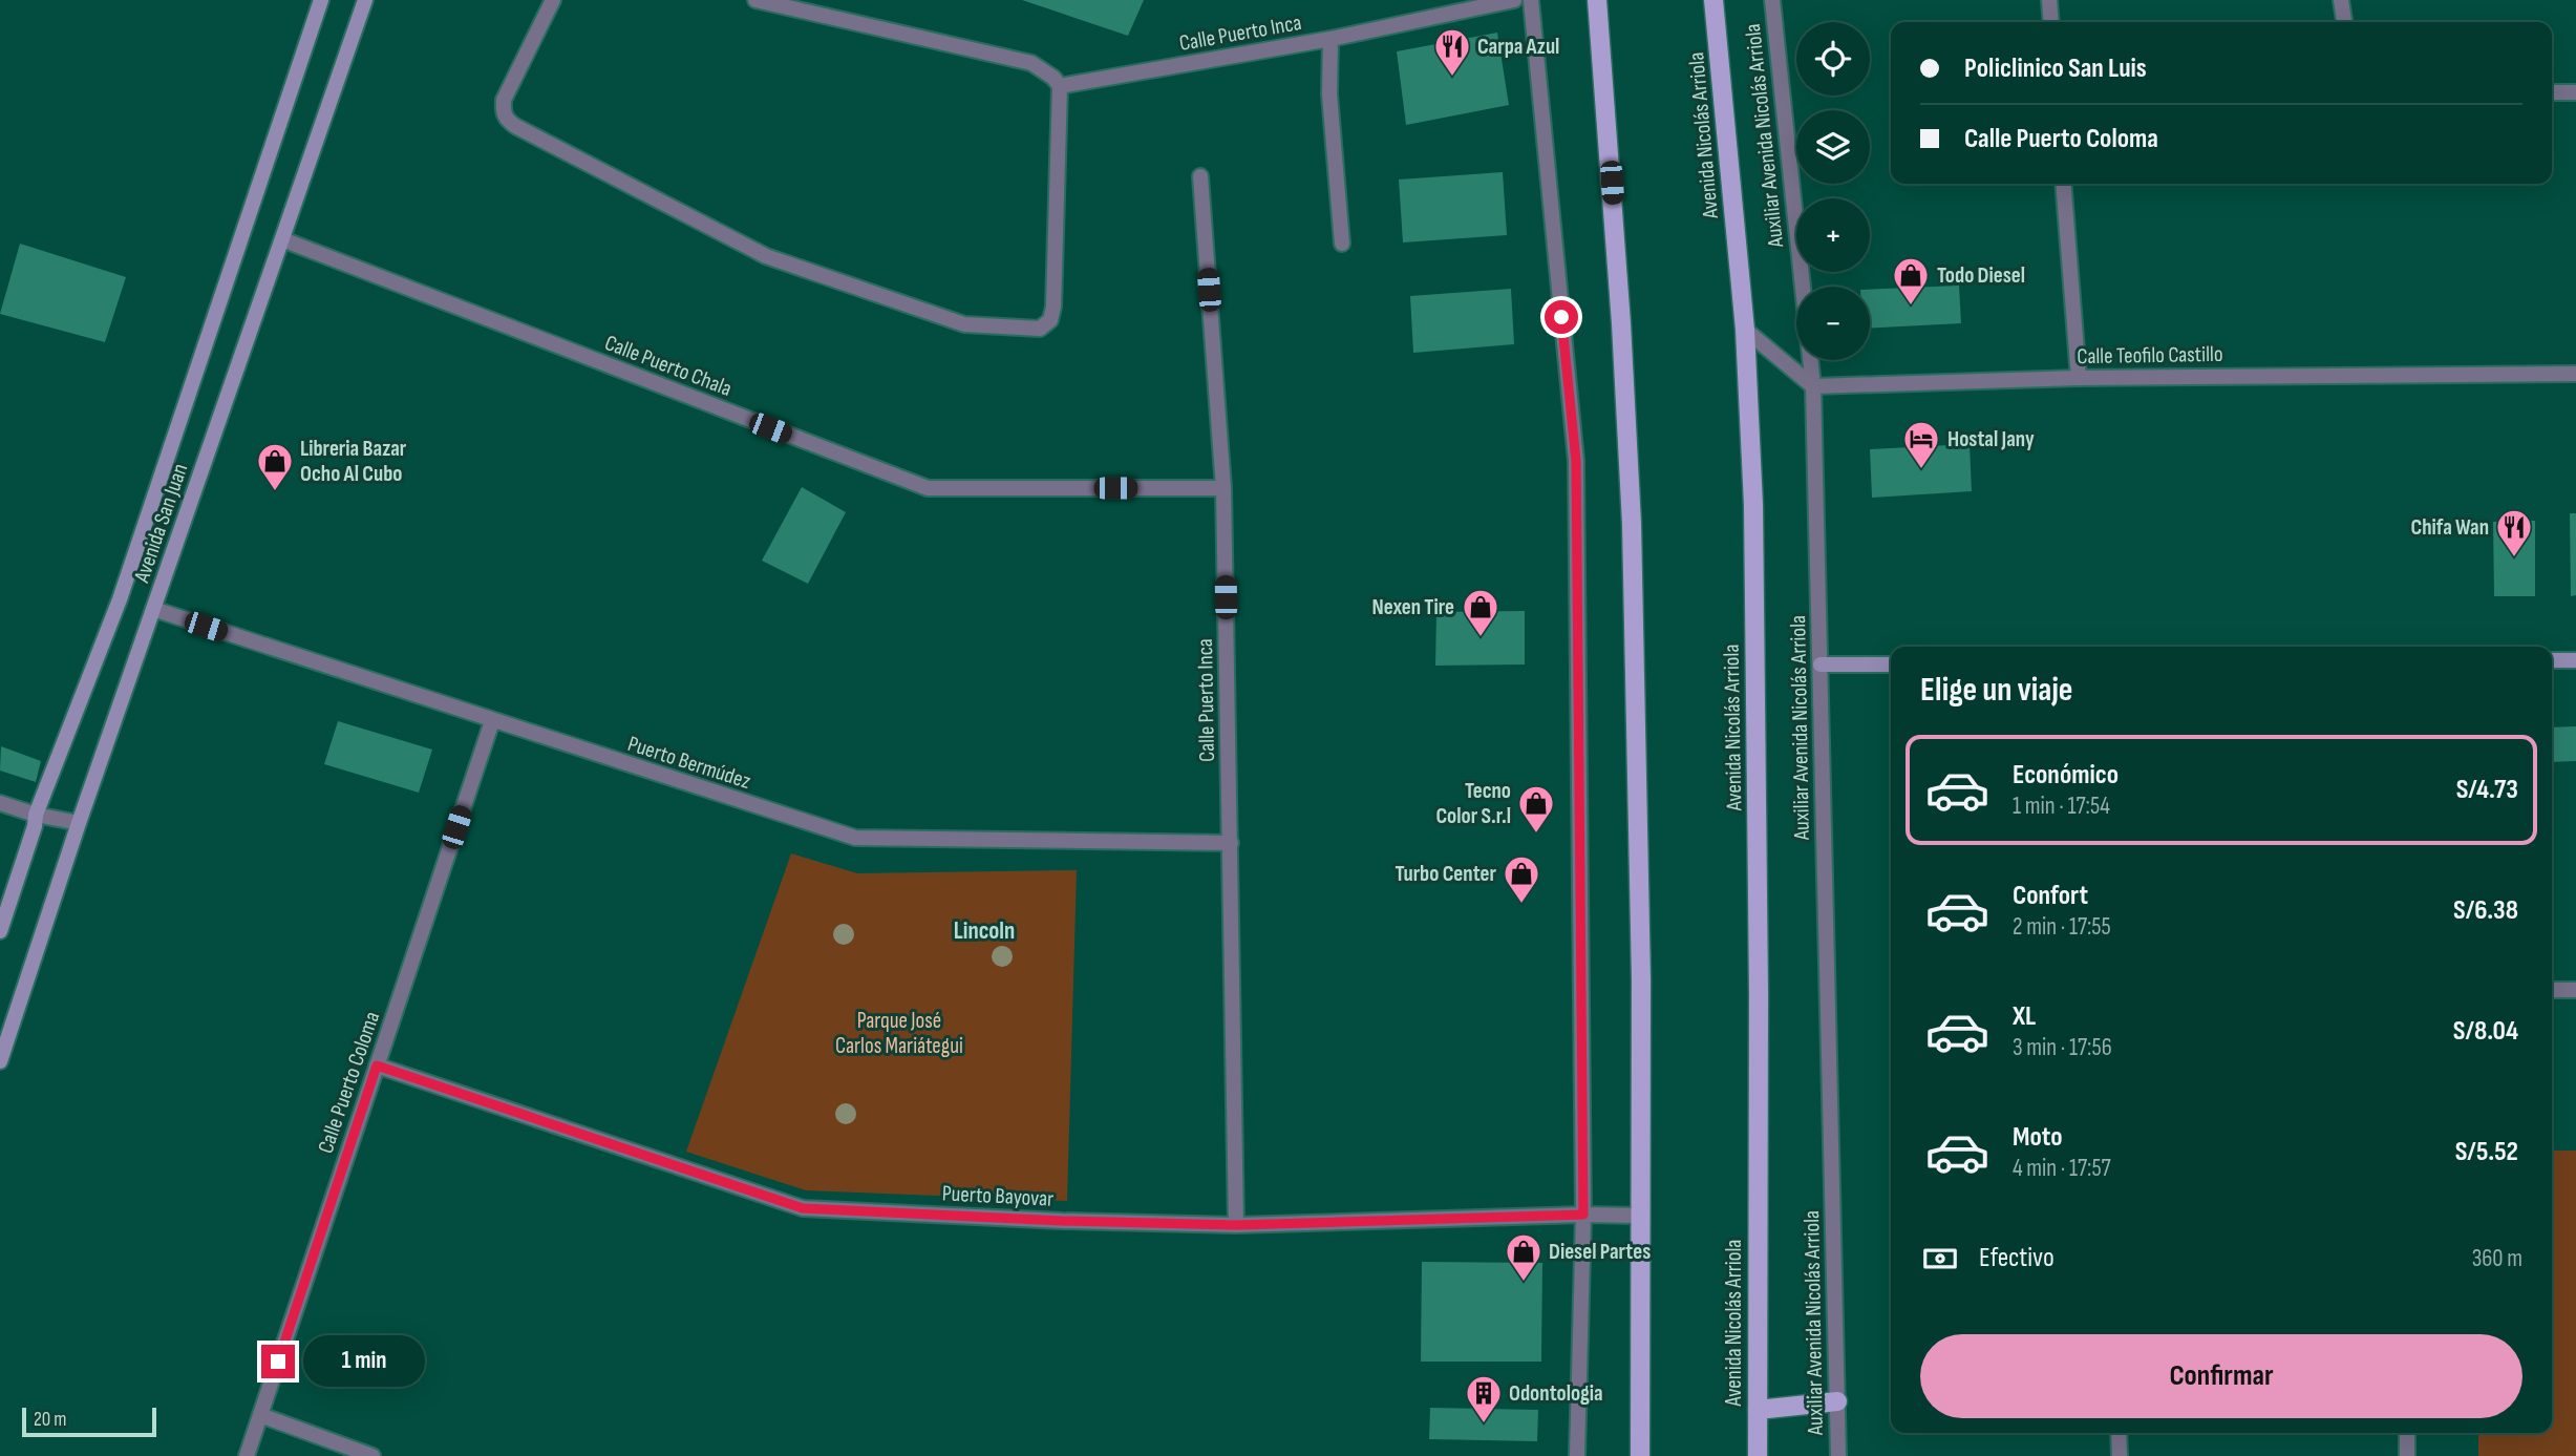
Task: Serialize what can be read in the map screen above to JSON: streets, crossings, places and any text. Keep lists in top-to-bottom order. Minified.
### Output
{"streets":{"main road":["Avenida Nicolás Arriola"],"street":["Calle Puerto Inca","Auxiliar Avenida Nicolás Arriola","Calle Teofilo Castillo","Calle Puerto Chala","Avenida San Juan","Puerto Bermúdez","Calle Puerto Coloma","Puerto Bayovar"]},"crossings":[["Calle Puerto Inca","Calle Puerto Chala"],["Calle Puerto Inca","Puerto Bermúdez"],["Calle Puerto Inca","Puerto Bayovar"],["Auxiliar Avenida Nicolás Arriola","Calle Teofilo Castillo"],["Calle Puerto Chala","Avenida San Juan"],["Avenida San Juan","Puerto Bermúdez"],["Puerto Bermúdez","Calle Puerto Coloma"],["Calle Puerto Coloma","Puerto Bayovar"]],"districts":["Lincoln"],"parks":["Parque José Carlos Mariátegui"],"places":{"restaurant":["Carpa Azul","Chifa Wan"],"shop":["Todo Diesel","Libreria Bazar Ocho Al Cubo","Nexen Tire","Tecno Color S.r.l","Turbo Center","Diesel Partes"],"hotel":["Hostal Jany"],"building":["Odontologia"]},"scale_bar":"20 m","page":{"map_buttons":["+","−"],"banner":["Policlinico San Luis","Calle Puerto Coloma"],"heading":"Elige un viaje","list":[{"name":"Económico","note":"1 min · 17:54","value":"S/4.73"},{"name":"Confort","note":"2 min · 17:55","value":"S/6.38"},{"name":"XL","note":"3 min · 17:56","value":"S/8.04"},{"name":"Moto","note":"4 min · 17:57","value":"S/5.52"}],"pay":["Efectivo","360 m"],"buttons":"Confirmar","bubble":"1 min","scale":"20 m"}}
